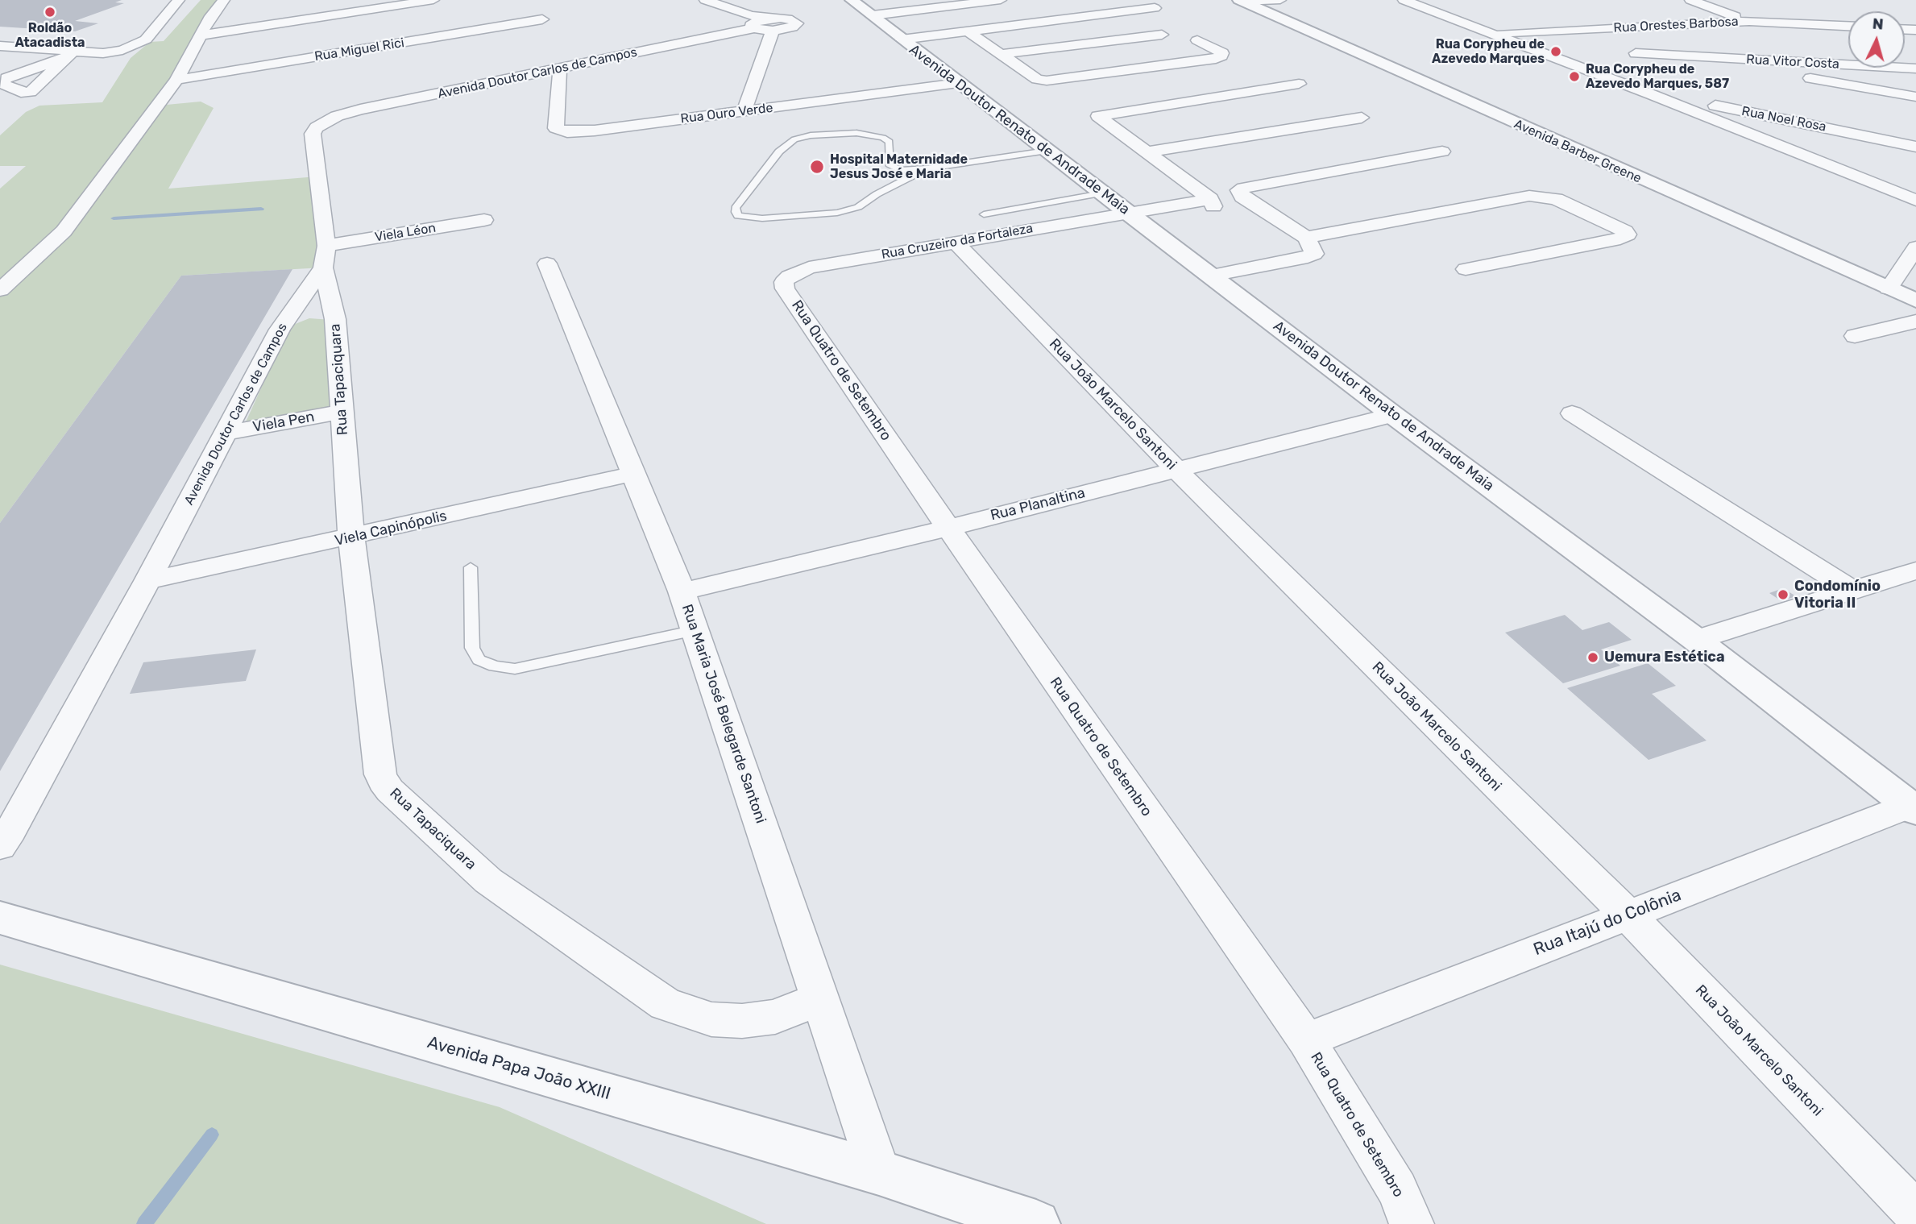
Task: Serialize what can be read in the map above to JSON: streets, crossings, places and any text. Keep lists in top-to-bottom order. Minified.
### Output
{"streets":{"street":["Rua Orestes Barbosa","Rua Miguel Rici","Rua Vitor Costa","Avenida Doutor Carlos de Campos","Rua Ouro Verde","Rua Noel Rosa","Avenida Doutor Renato de Andrade Maia","Avenida Barber Greene","Viela Léon","Rua Cruzeiro da Fortaleza","Rua Quatro de Setembro","Rua Tapaciquara","Rua João Marcelo Santoni","Viela Pen","Rua Planaltina","Viela Capinópolis","Rua Maria José Belegarde Santoni","Rua Itajú do Colônia","Avenida Papa João XXIII"]},"crossings":[["Avenida Doutor Carlos de Campos","Rua Ouro Verde"],["Avenida Doutor Carlos de Campos","Viela Léon"],["Avenida Doutor Carlos de Campos","Rua Tapaciquara"],["Avenida Doutor Carlos de Campos","Viela Pen"],["Avenida Doutor Carlos de Campos","Viela Capinópolis"],["Rua Ouro Verde","Avenida Doutor Renato de Andrade Maia"],["Avenida Doutor Renato de Andrade Maia","Rua Cruzeiro da Fortaleza"],["Avenida Doutor Renato de Andrade Maia","Rua Planaltina"],["Avenida Doutor Renato de Andrade Maia","Rua Itajú do Colônia"],["Viela Léon","Rua Tapaciquara"],["Rua Cruzeiro da Fortaleza","Rua Quatro de Setembro"],["Rua Cruzeiro da Fortaleza","Rua João Marcelo Santoni"],["Rua Quatro de Setembro","Rua Planaltina"],["Rua Quatro de Setembro","Rua Itajú do Colônia"],["Rua Tapaciquara","Viela Pen"],["Rua Tapaciquara","Viela Capinópolis"],["Rua Tapaciquara","Rua Maria José Belegarde Santoni"],["Rua João Marcelo Santoni","Rua Planaltina"],["Rua João Marcelo Santoni","Rua Itajú do Colônia"],["Rua Planaltina","Rua Maria José Belegarde Santoni"],["Viela Capinópolis","Rua Maria José Belegarde Santoni"],["Rua Maria José Belegarde Santoni","Avenida Papa João XXIII"]],"places":["Roldão Atacadista","Rua Corypheu de Azevedo Marques","Rua Corypheu de Azevedo Marques, 587","Hospital Maternidade Jesus José e Maria","Condomínio Vitoria II","Uemura Estética"],"north":"top"}
